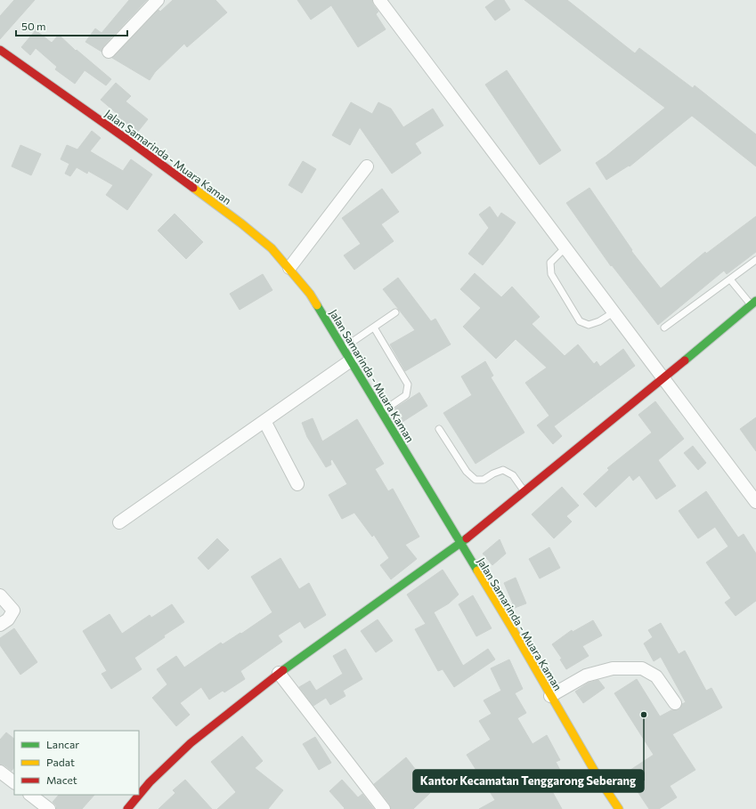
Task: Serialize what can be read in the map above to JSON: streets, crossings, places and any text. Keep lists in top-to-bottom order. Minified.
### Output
{"streets":{"main road":["Jalan Samarinda - Muara Kaman"]},"places":["Kantor Kecamatan Tenggarong Seberang"],"legend":["Lancar","Padat","Macet"],"scale_bar":"50 m"}
